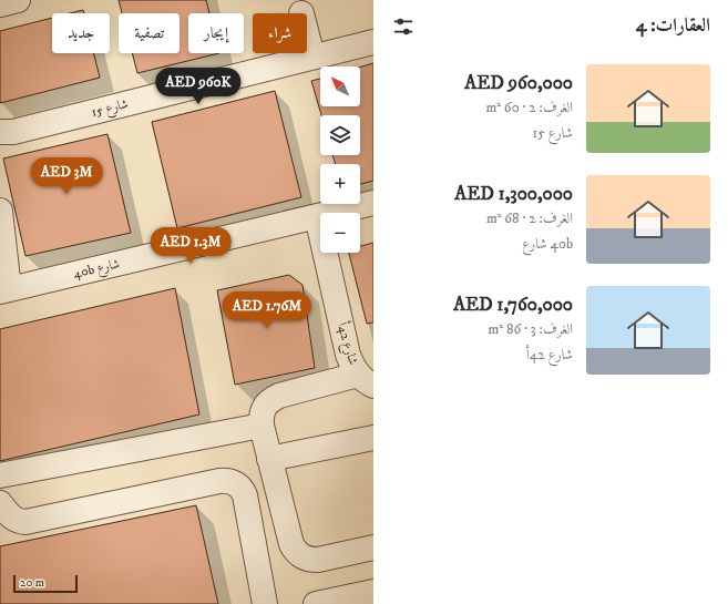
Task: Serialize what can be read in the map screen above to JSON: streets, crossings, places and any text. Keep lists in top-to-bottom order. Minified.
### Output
{"streets":{"street":["شارع 15","40b شارع","شارع 42أ"]},"crossings":[["40b شارع","شارع 42أ"]],"scale_bar":"20 m","north":"top left","page":{"heading":"العقارات: 4","chip":["شراء","إيجار","تصفية","جديد"],"list":[{"name":"AED 960,000","note":"الغرف: 2 · 60 m² · شارع 15"},{"name":"AED 1,300,000","note":"الغرف: 2 · 68 m² · 40b شارع"},{"name":"AED 1,760,000","note":"الغرف: 3 · 86 m² · شارع 42أ"}],"map_buttons":["+","−"],"price":["AED 960K","AED 3M","AED 1.3M","AED 1.76M"],"scale":"20 m"}}
